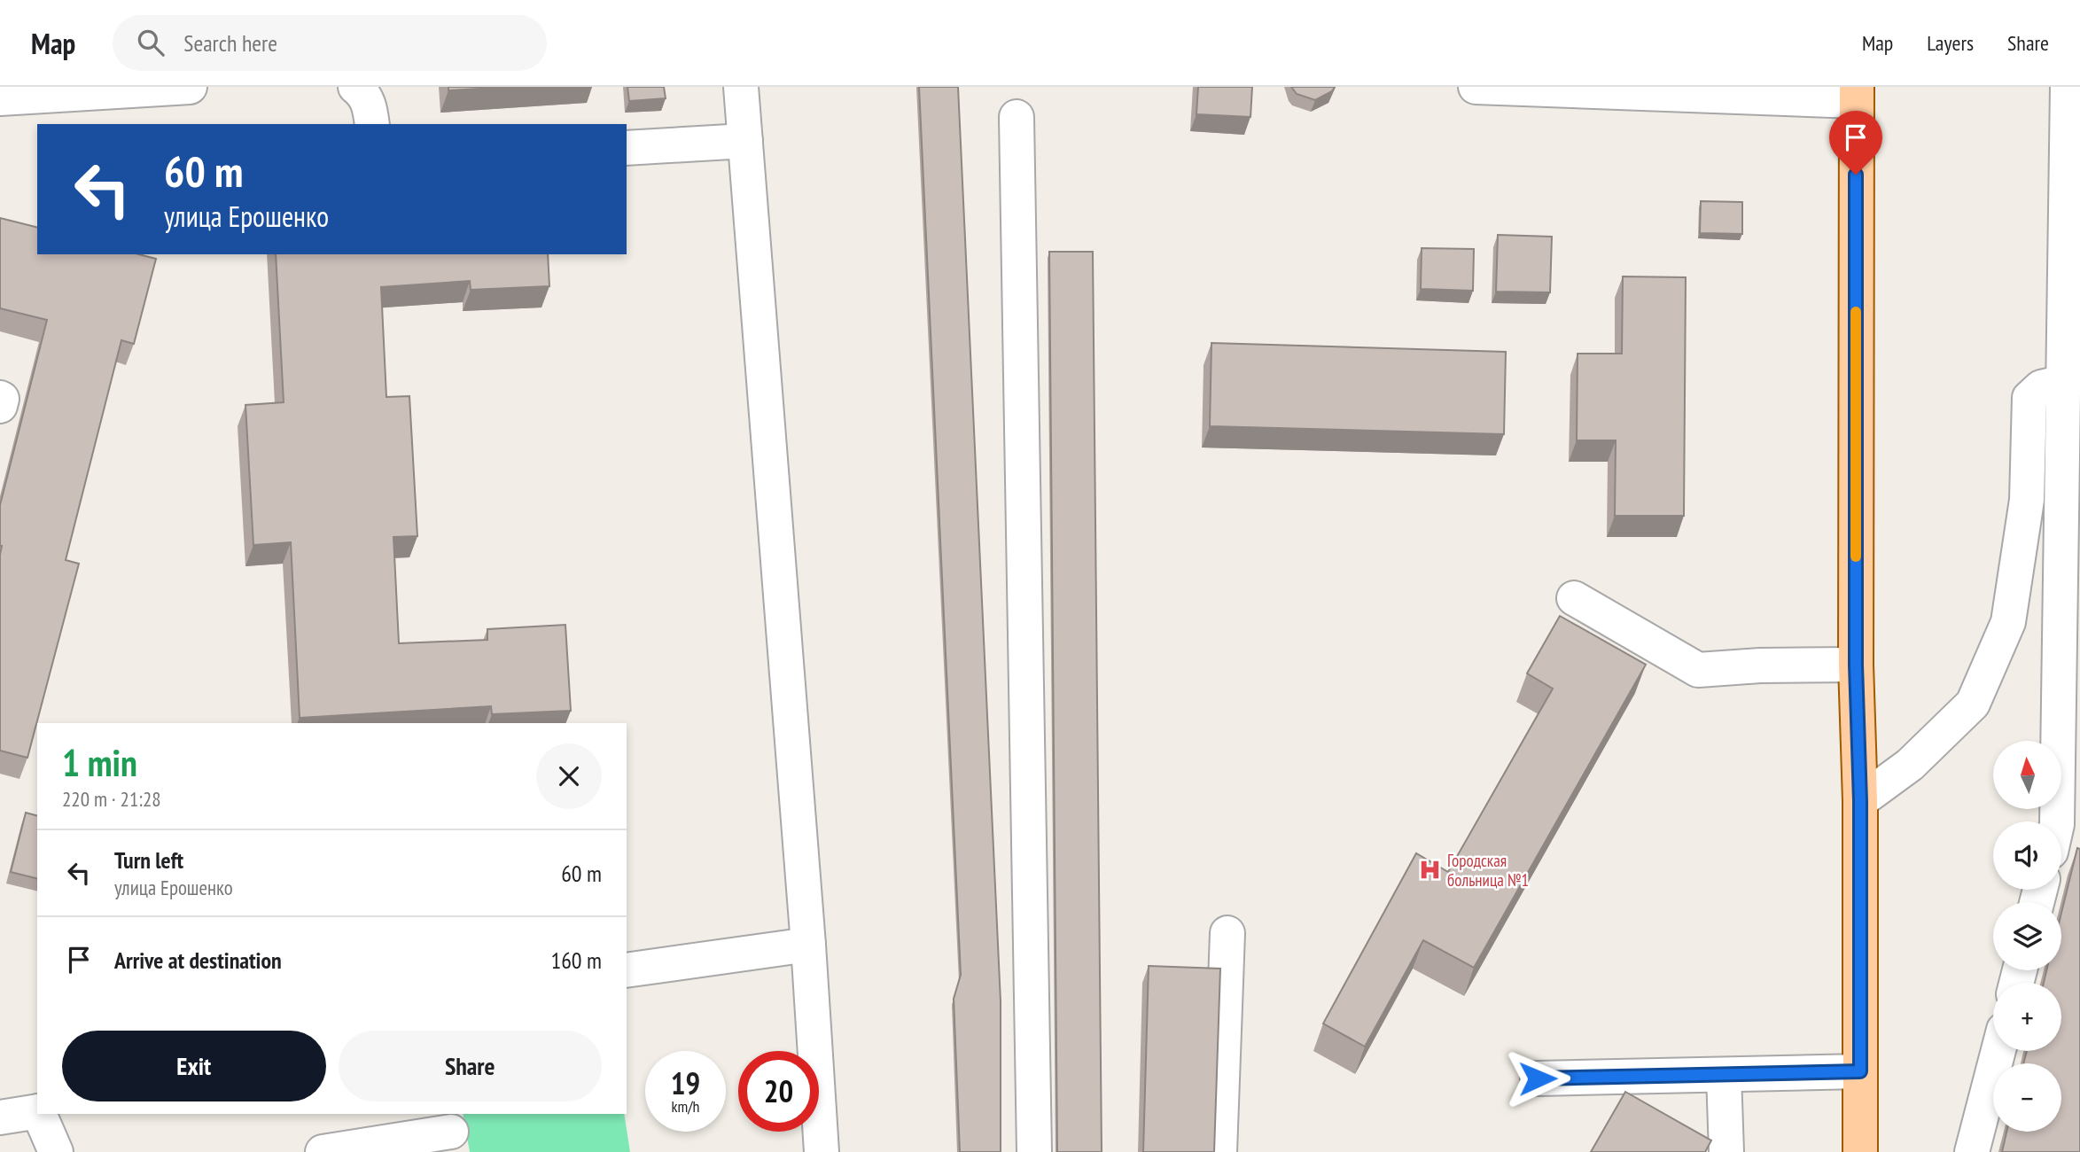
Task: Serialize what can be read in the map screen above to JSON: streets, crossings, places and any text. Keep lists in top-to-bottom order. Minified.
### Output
{"places":{"hospital":["Городская больница №1"]},"north":"top","page":{"header":"Map","search":"Search here","nav":["Map","Layers","Share"],"turn":["60 m","улица Ерошенко"],"heading":["1 min","220 m · 21:28"],"map_buttons":["+","−"],"list":[{"name":"Turn left","note":"улица Ерошенко","value":"60 m"},{"name":"Arrive at destination","value":"160 m"}],"buttons":["Exit","Share"],"speed":"19 km/h","limit":"20"}}
